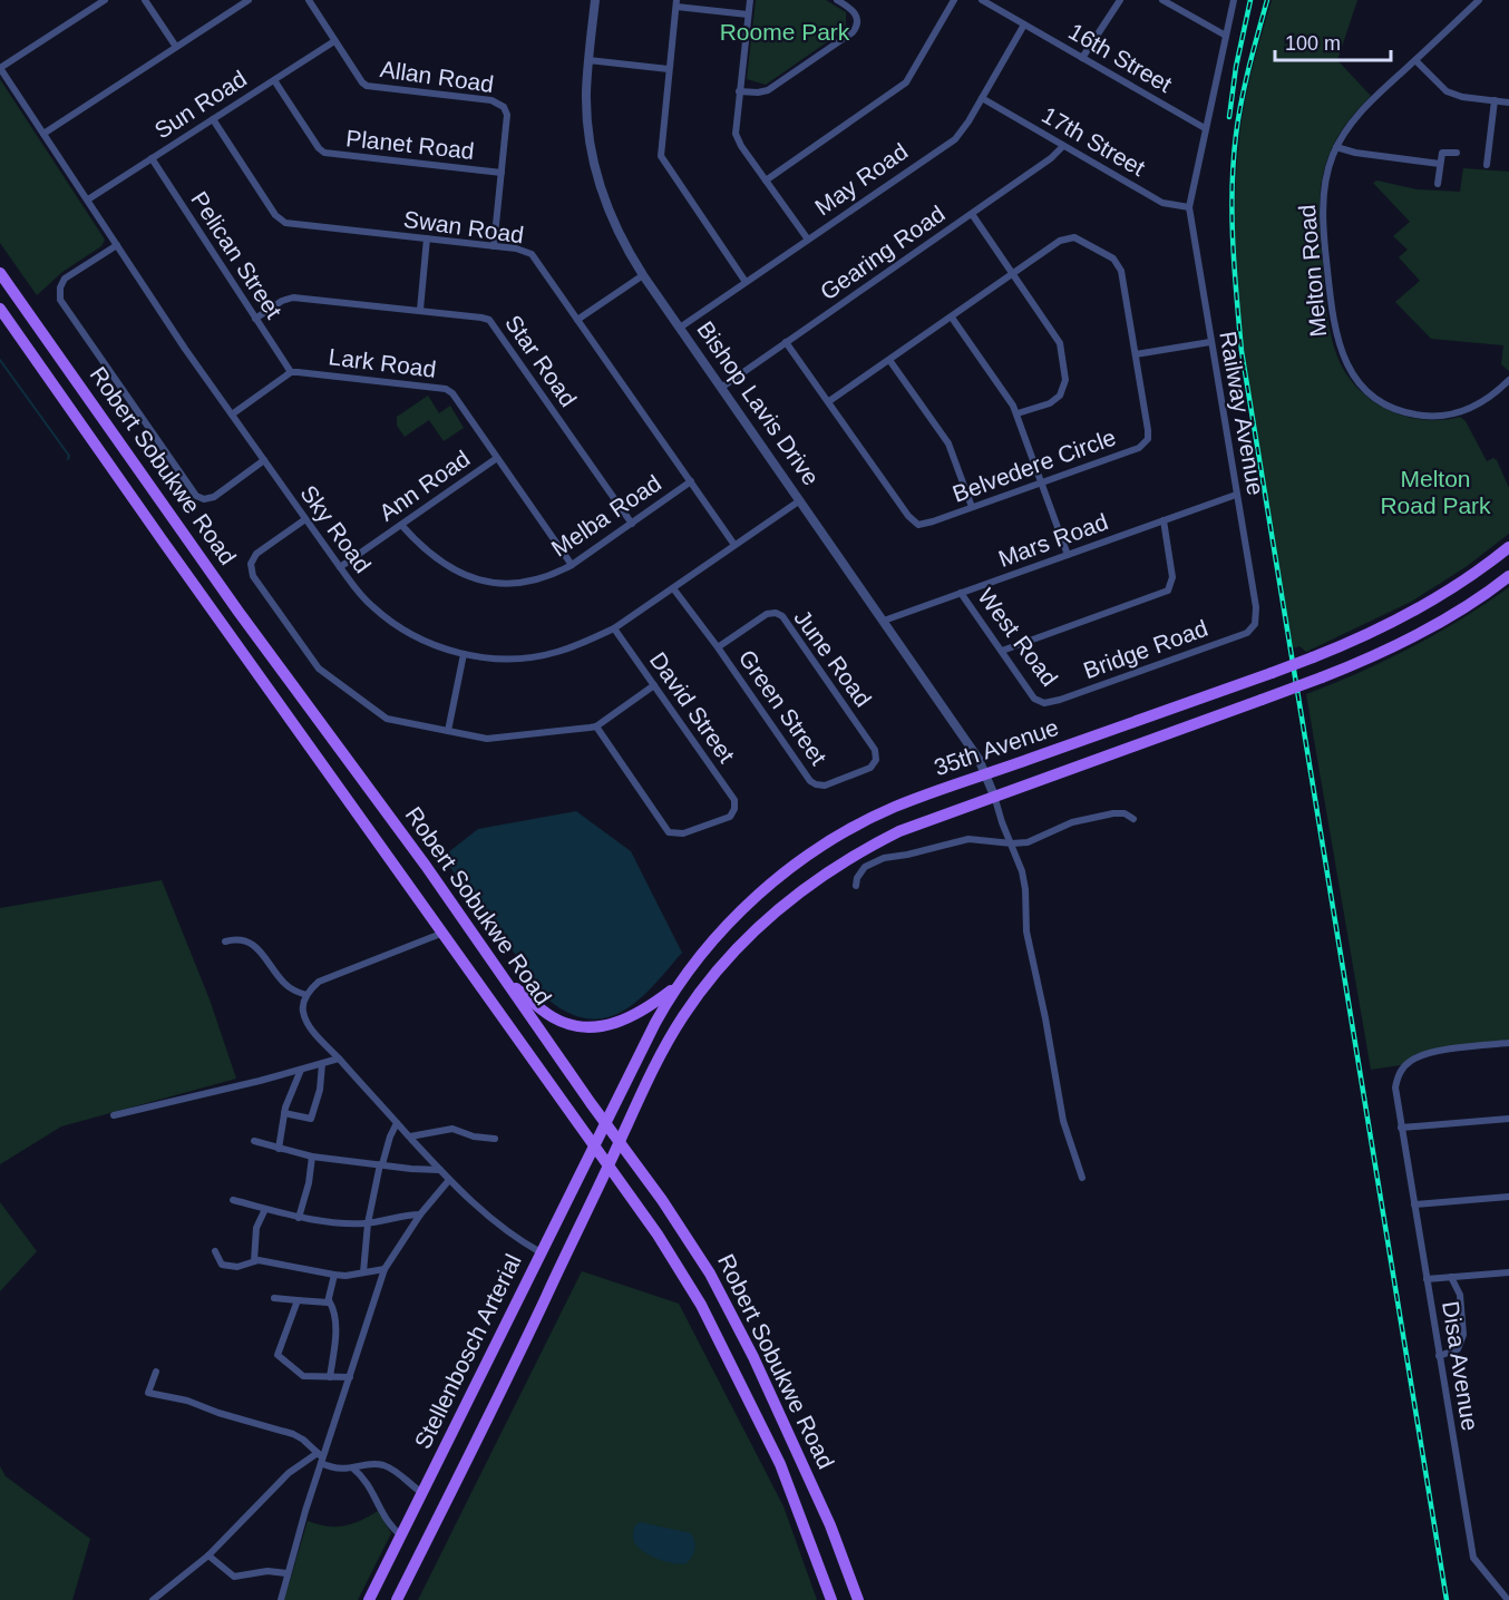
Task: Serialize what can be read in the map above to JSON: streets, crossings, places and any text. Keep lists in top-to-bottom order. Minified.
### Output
{"streets":{"main road":["Robert Sobukwe Road","35th Avenue","Stellenbosch Arterial"],"street":["16th Street","Allan Road","Sun Road","17th Street","Planet Road","May Road","Swan Road","Gearing Road","Pelican Street","Melton Road","Star Road","Lark Road","Bishop Lavis Drive","Railway Avenue","Belvedere Circle","Ann Road","Melba Road","Sky Road","Mars Road","West Road","Bridge Road","June Road","David Street","Green Street","Disa Avenue"]},"crossings":[["16th Street","May Road"],["Allan Road","Sun Road"],["Allan Road","Planet Road"],["Allan Road","Swan Road"],["Sun Road","Planet Road"],["Sun Road","Swan Road"],["Sun Road","Pelican Street"],["Sun Road","Sky Road"],["17th Street","May Road"],["17th Street","Gearing Road"],["17th Street","Railway Avenue"],["May Road","Bishop Lavis Drive"],["Swan Road","Melba Road"],["Swan Road","Sky Road"],["Gearing Road","Bishop Lavis Drive"],["Gearing Road","Belvedere Circle"],["Pelican Street","Star Road"],["Pelican Street","Lark Road"],["Star Road","Melba Road"],["Lark Road","Ann Road"],["Lark Road","Melba Road"],["Bishop Lavis Drive","Sky Road"],["Bishop Lavis Drive","Mars Road"],["Bishop Lavis Drive","35th Avenue"],["Railway Avenue","Mars Road"],["Railway Avenue","Bridge Road"],["Robert Sobukwe Road","35th Avenue"],["Robert Sobukwe Road","Stellenbosch Arterial"],["Ann Road","Melba Road"],["Ann Road","Sky Road"],["Sky Road","David Street"],["Sky Road","Green Street"],["Mars Road","West Road"],["West Road","Bridge Road"],["June Road","Green Street"],["35th Avenue","Stellenbosch Arterial"]],"parks":["Roome Park","Melton Road Park"],"scale_bar":"100 m"}
